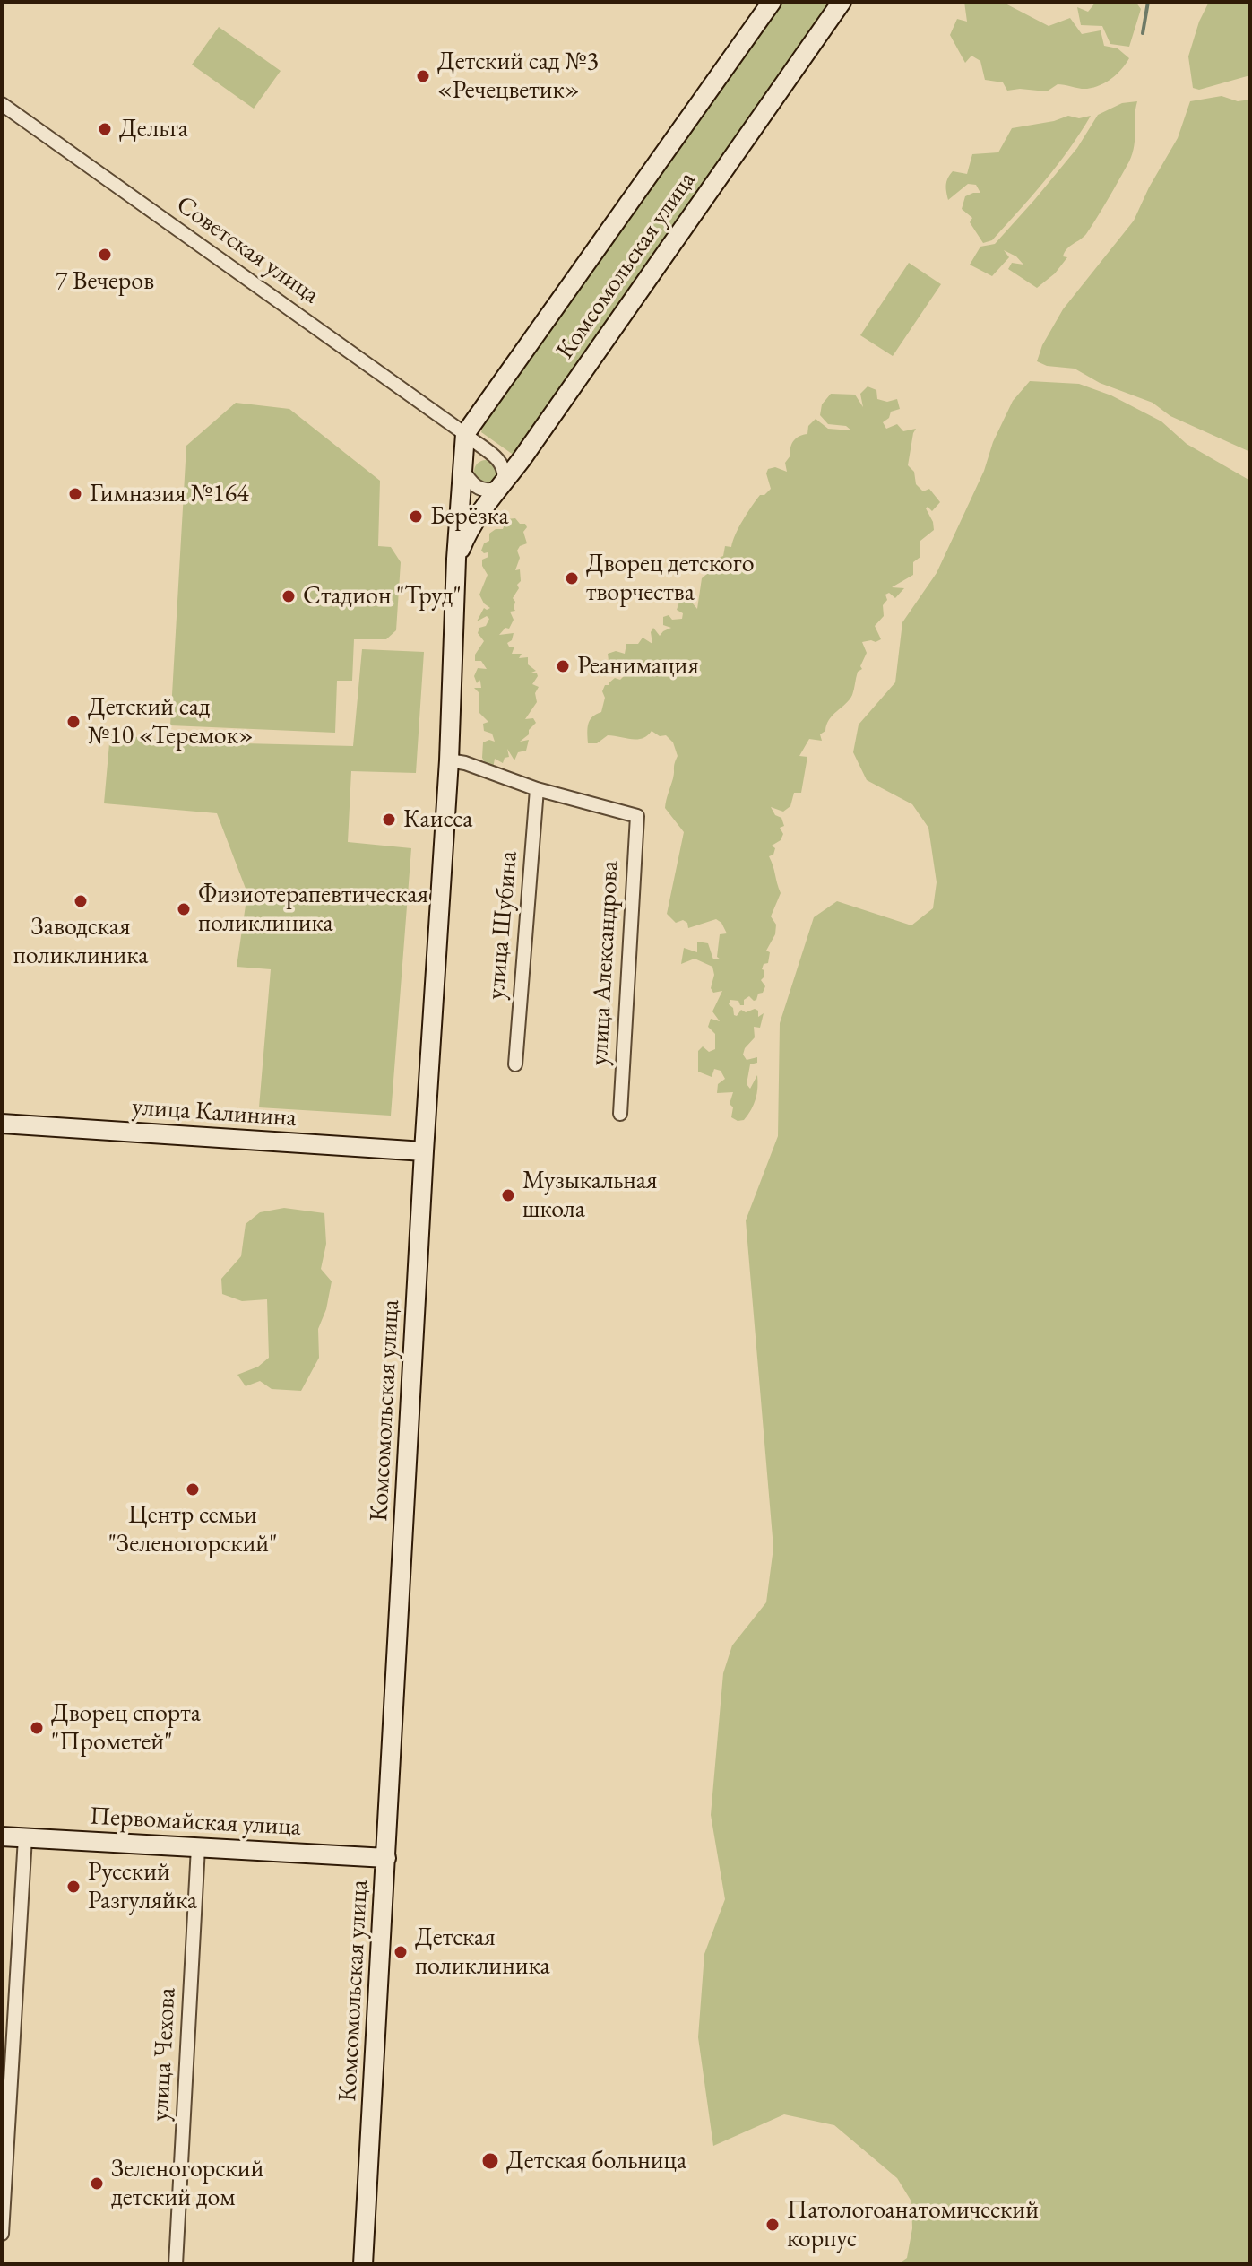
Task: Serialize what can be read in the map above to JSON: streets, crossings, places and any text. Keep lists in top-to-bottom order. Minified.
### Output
{"streets":{"street":["Советская улица","Комсомольская улица","улица Шубина","улица Александрова","улица Калинина","Первомайская улица","улица Чехова"]},"crossings":[["Советская улица","Комсомольская улица"],["Комсомольская улица","улица Калинина"],["Комсомольская улица","Первомайская улица"],["улица Шубина","улица Александрова"],["Первомайская улица","улица Чехова"]],"places":["Детский сад №3 «Речецветик»","Дельта","7 Вечеров","Гимназия №164","Берёзка","Дворец детского творчества","Стадион \"Труд\"","Реанимация","Детский сад №10 «Теремок»","Каисса","Заводская поликлиника","Физиотерапевтическая поликлиника","Музыкальная школа","Центр семьи \"Зеленогорский\"","Дворец спорта \"Прометей\"","Русский Разгуляйка","Детская поликлиника","Детская больница","Зеленогорский детский дом","Патологоанатомический корпус"]}
